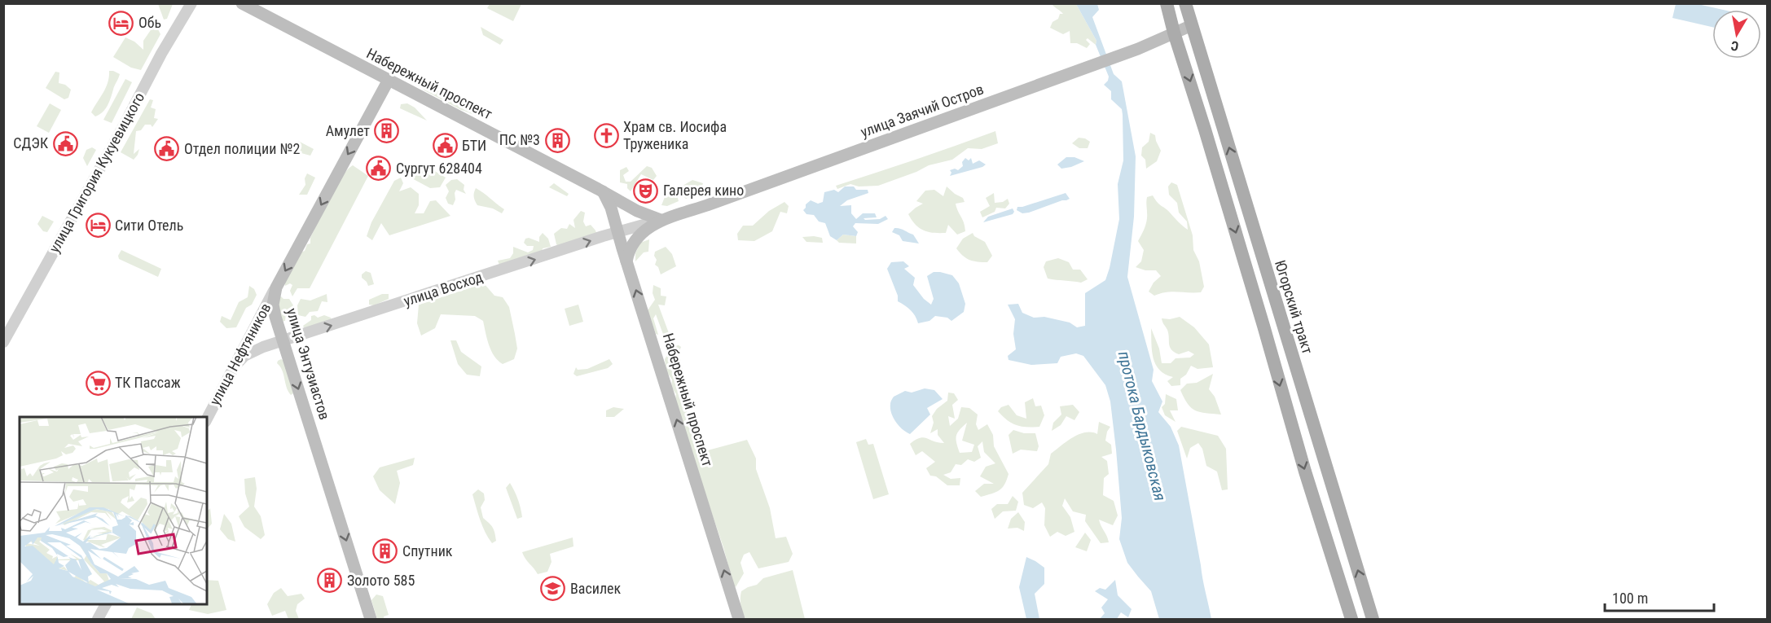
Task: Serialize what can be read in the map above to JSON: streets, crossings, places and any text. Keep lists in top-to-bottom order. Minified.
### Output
{"streets":{"main road":["Набережный проспект","улица Заячий Остров","Югорский тракт","улица Энтузиастов"],"street":["улица Григория Кукуевицкого","улица Восход","улица Нефтяников"]},"crossings":[["Набережный проспект","улица Заячий Остров"],["Набережный проспект","улица Восход"],["Набережный проспект","улица Энтузиастов"],["улица Заячий Остров","улица Восход"],["улица Заячий Остров","Югорский тракт"],["улица Восход","улица Нефтяников"],["улица Восход","улица Энтузиастов"],["улица Нефтяников","улица Энтузиастов"]],"one_way":["Набережный проспект","улица Восход","улица Энтузиастов"],"water":["протока Бардыковская"],"places":{"hotel":["Обь","Сити Отель"],"building":["Амулет","ПС №3","Спутник","Золото 585"],"church":["Храм св. Иосифа Труженика"],"public building":["СДЭК","БТИ","Отдел полиции №2","Сургут 628404"],"theatre":["Галерея кино"],"supermarket":["ТК Пассаж"],"school or university":["Василек"]},"scale_bar":"100 m","north":"bottom"}
